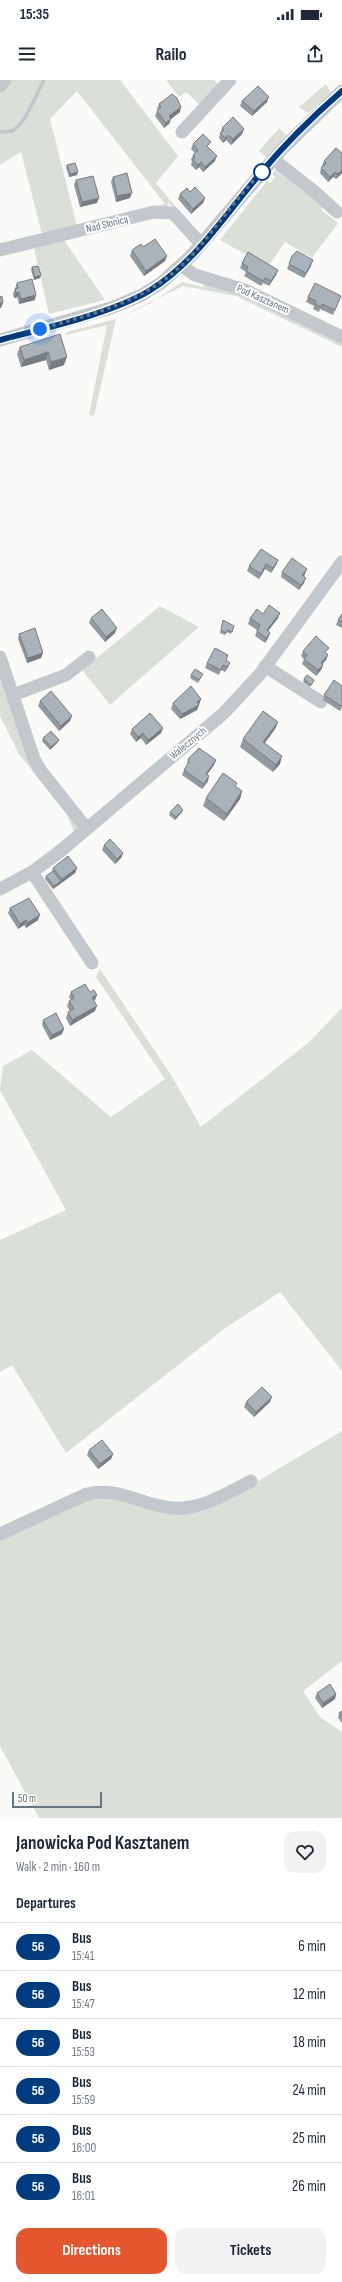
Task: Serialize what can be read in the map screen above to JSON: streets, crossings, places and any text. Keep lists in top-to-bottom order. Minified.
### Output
{"streets":{"street":["Nad Słonicą","Pod Kasztanem","Walecznych"]},"lines":["bus line 56"],"scale_bar":"50 m","page":{"status":"15:35","header":"Railo","scale":"50 m","heading":[["Janowicka Pod Kasztanem","Walk · 2 min · 160 m"],"Departures"],"list":[{"mark":"56","name":"Bus","note":"15:41","value":"6 min"},{"mark":"56","name":"Bus","note":"15:47","value":"12 min"},{"mark":"56","name":"Bus","note":"15:53","value":"18 min"},{"mark":"56","name":"Bus","note":"15:59","value":"24 min"},{"mark":"56","name":"Bus","note":"16:00","value":"25 min"},{"mark":"56","name":"Bus","note":"16:01","value":"26 min"}],"buttons":["Directions","Tickets"]}}
